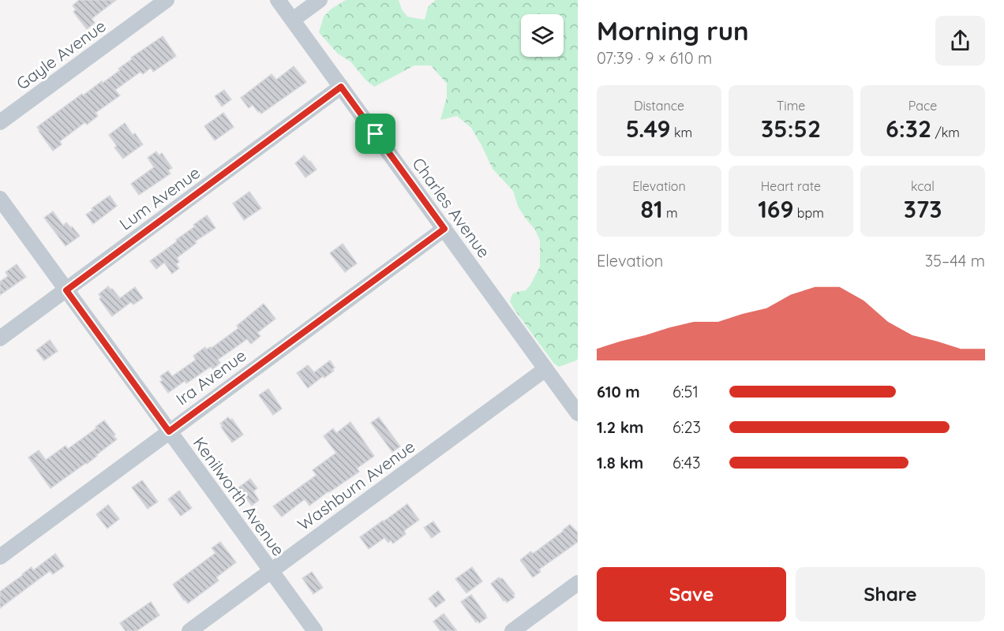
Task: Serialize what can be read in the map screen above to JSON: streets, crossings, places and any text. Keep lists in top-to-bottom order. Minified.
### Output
{"streets":{"street":["Gayle Avenue","Lum Avenue","Charles Avenue","Ira Avenue","Washburn Avenue","Kenilworth Avenue"]},"crossings":[["Lum Avenue","Charles Avenue"],["Lum Avenue","Kenilworth Avenue"],["Charles Avenue","Ira Avenue"],["Charles Avenue","Washburn Avenue"],["Ira Avenue","Kenilworth Avenue"],["Washburn Avenue","Kenilworth Avenue"]],"page":{"heading":["Morning run","07:39 · 9 × 610 m"],"stats":[["Distance","5.49 km"],["Time","35:52"],["Pace","6:32 /km"],["Elevation","81 m"],["Heart rate","169 bpm"],["kcal","373"]],"chart":["Elevation","35–44 m"],"list":[{"name":"610 m","note":"6:51"},{"name":"1.2 km","note":"6:23"},{"name":"1.8 km","note":"6:43"}],"buttons":["Save","Share"]}}
